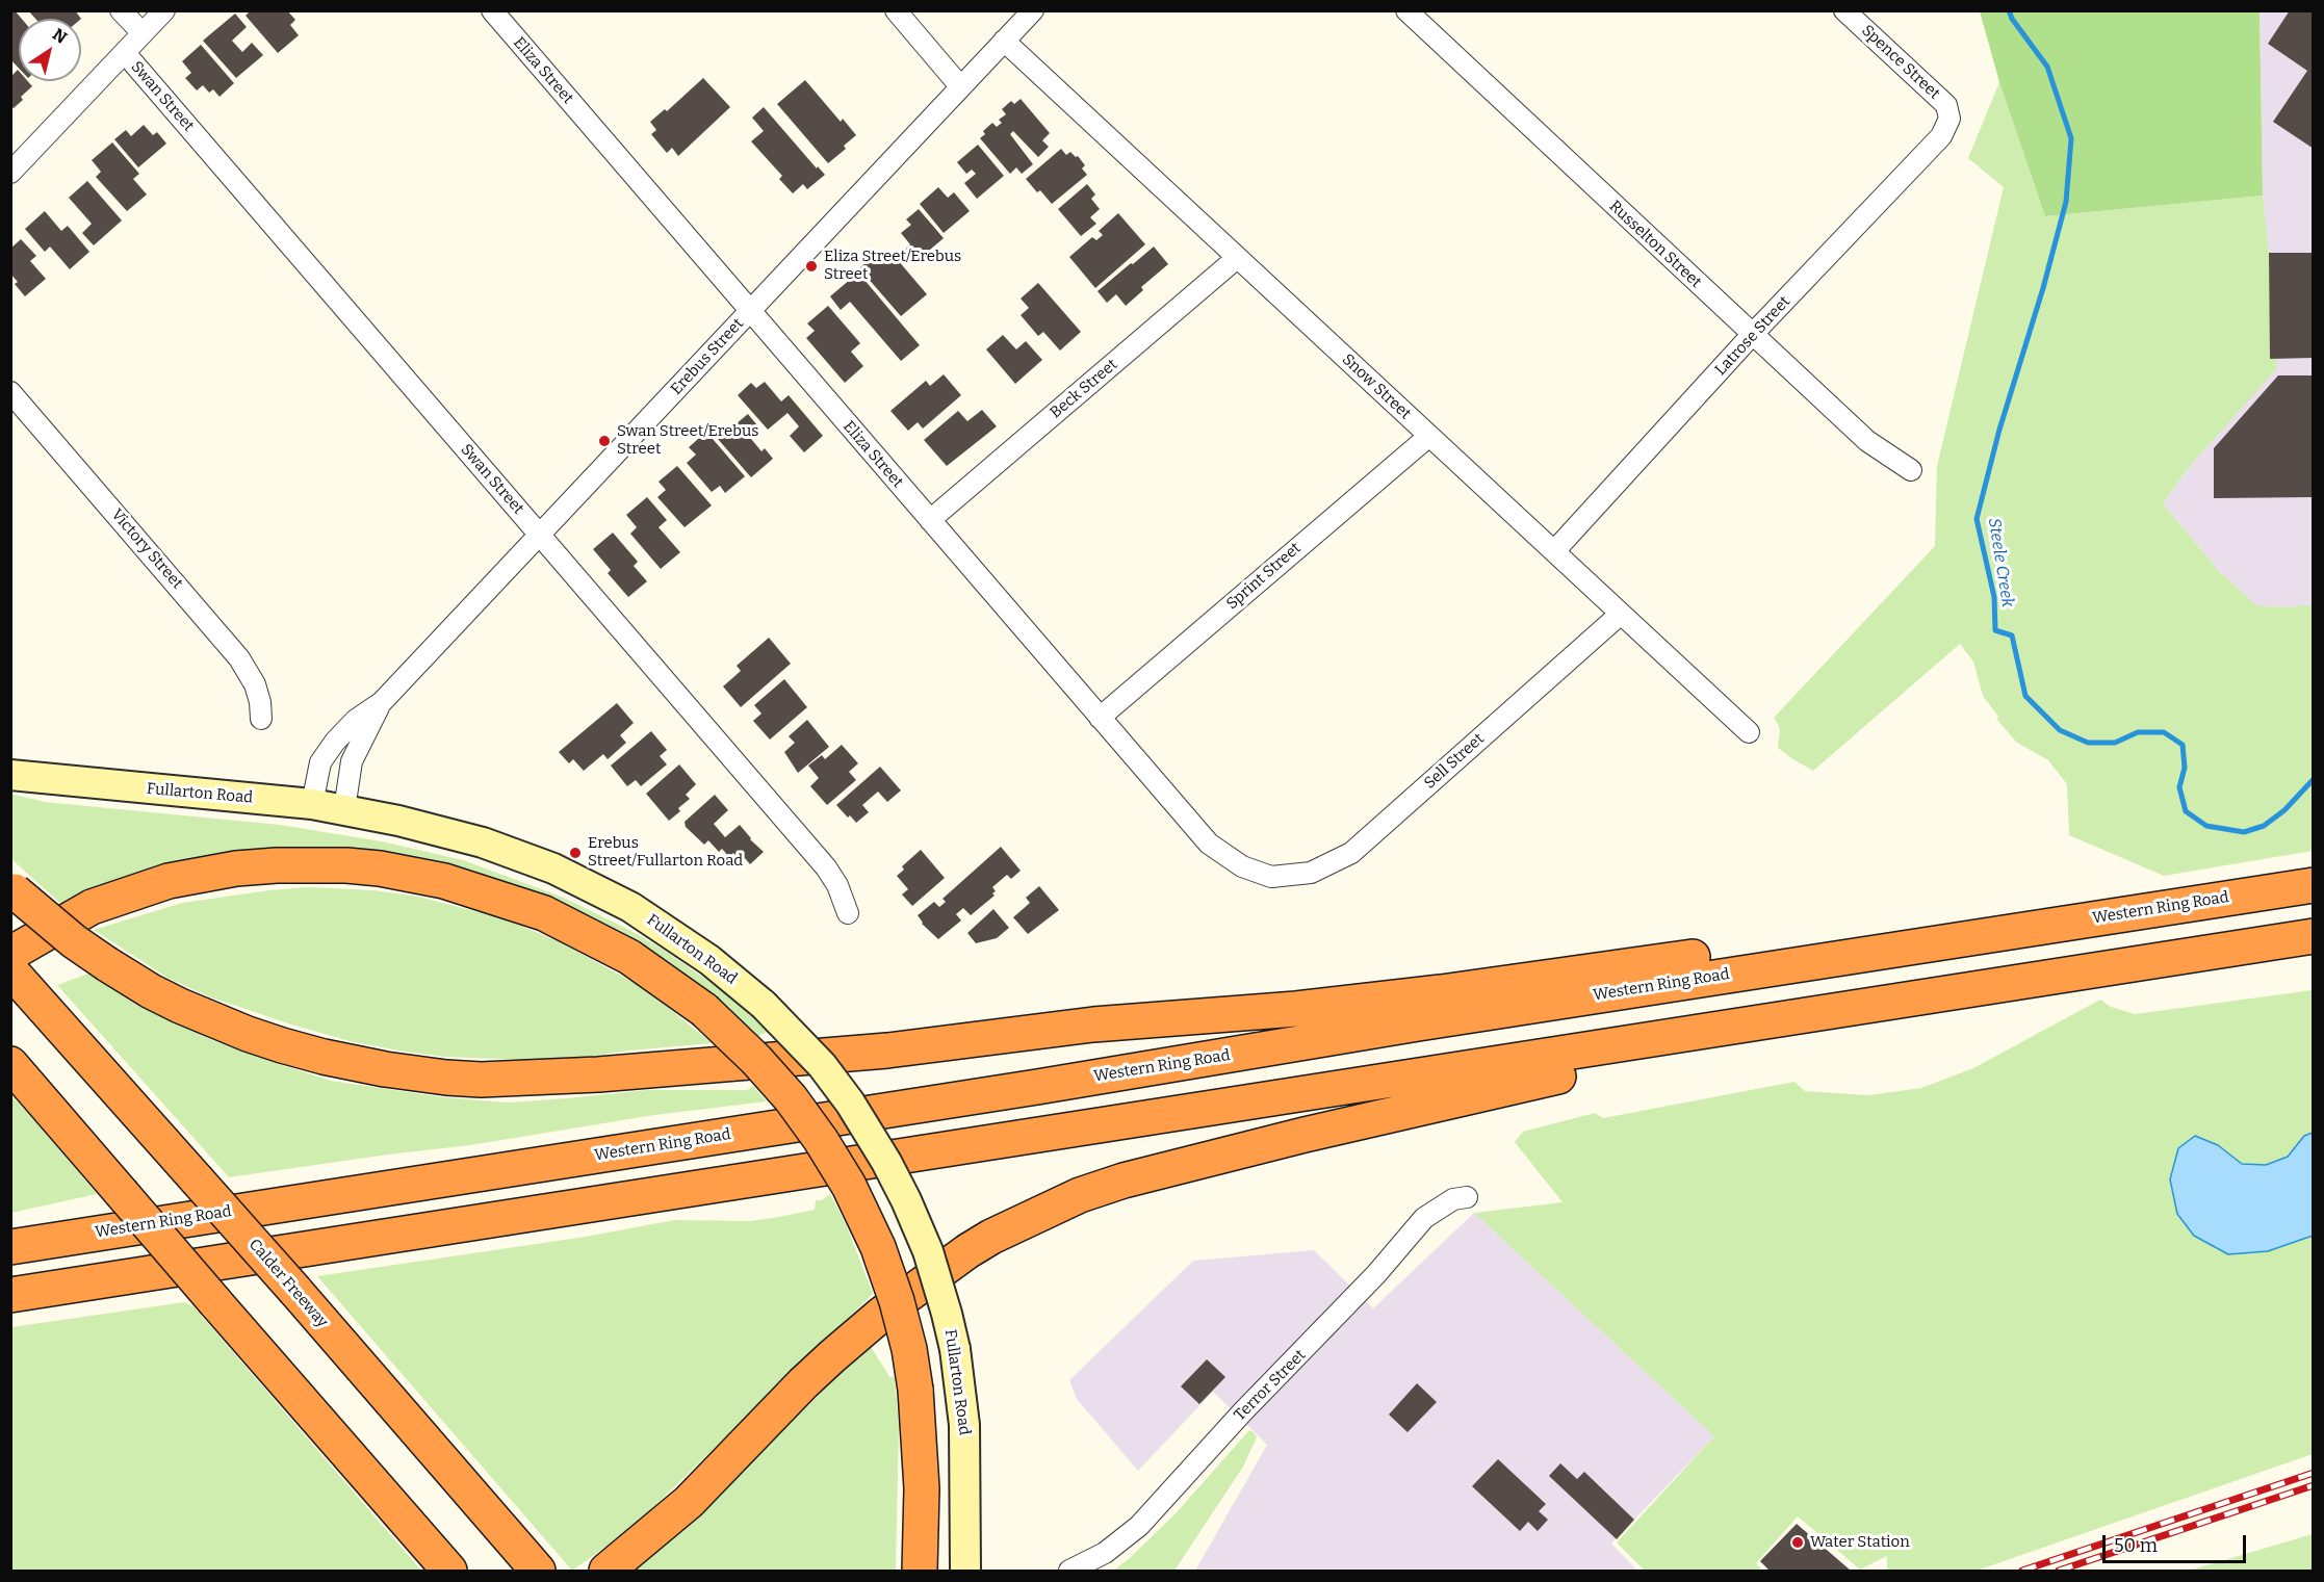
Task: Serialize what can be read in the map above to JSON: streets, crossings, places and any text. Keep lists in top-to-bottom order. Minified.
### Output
{"streets":{"highway":["Western Ring Road","Calder Freeway"],"main road":["Fullarton Road"],"street":["Spence Street","Eliza Street","Swan Street","Russelton Street","Latrose Street","Erebus Street","Snow Street","Beck Street","Victory Street","Sprint Street","Sell Street","Terror Street"]},"crossings":[["Spence Street","Latrose Street"],["Eliza Street","Erebus Street"],["Eliza Street","Beck Street"],["Eliza Street","Sprint Street"],["Eliza Street","Sell Street"],["Swan Street","Erebus Street"],["Russelton Street","Latrose Street"],["Latrose Street","Snow Street"],["Erebus Street","Snow Street"],["Erebus Street","Fullarton Road"],["Snow Street","Beck Street"],["Snow Street","Sprint Street"],["Snow Street","Sell Street"]],"water":["Steele Creek"],"places":["Eliza Street/Erebus Street","Swan Street/Erebus Street","Erebus Street/Fullarton Road","Water Station"],"scale_bar":"50 m","north":"top right"}
